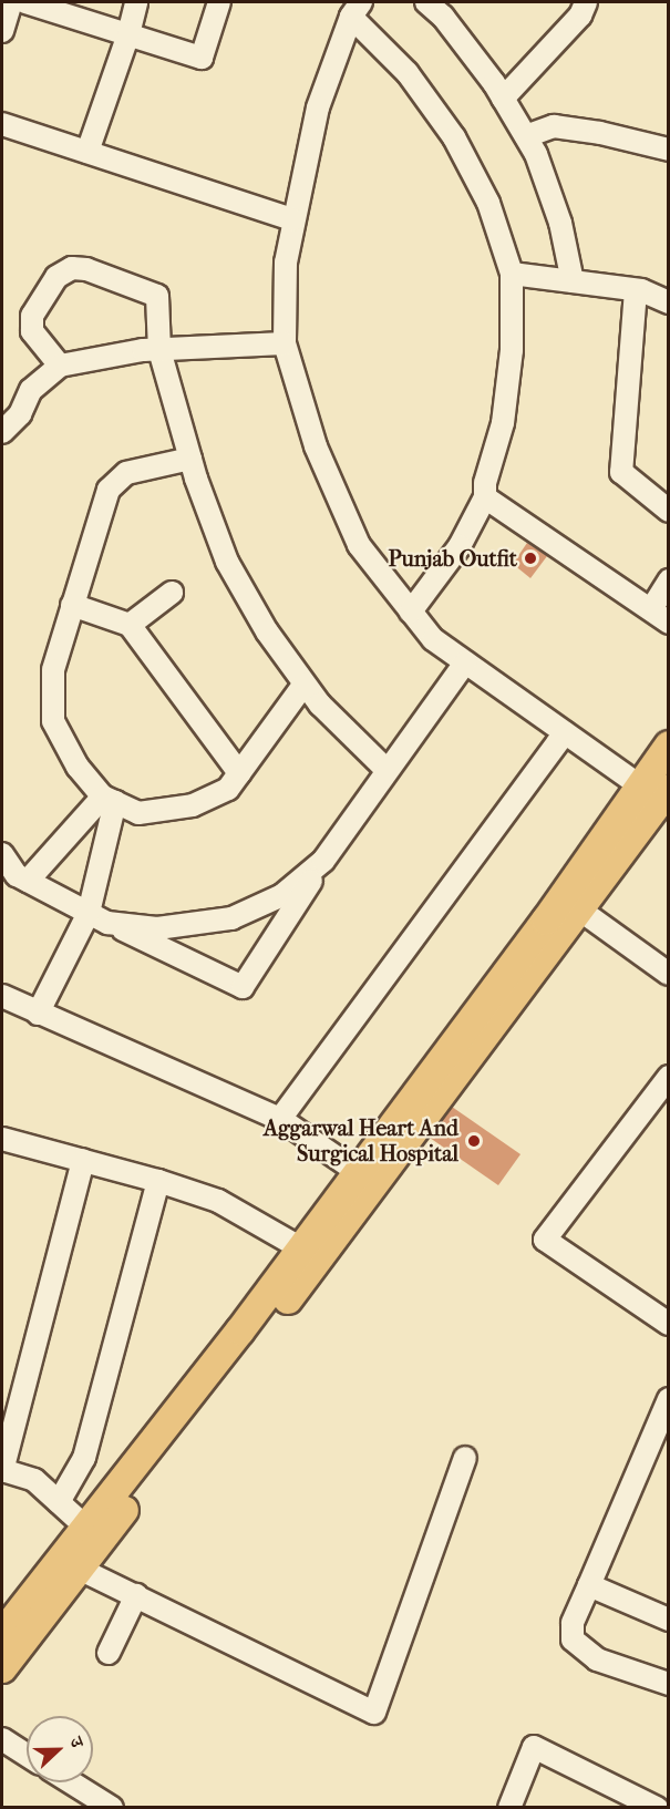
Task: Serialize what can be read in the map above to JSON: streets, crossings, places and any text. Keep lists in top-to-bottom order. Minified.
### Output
{"places":["Punjab Outfit","Aggarwal Heart And Surgical Hospital"],"north":"right"}
